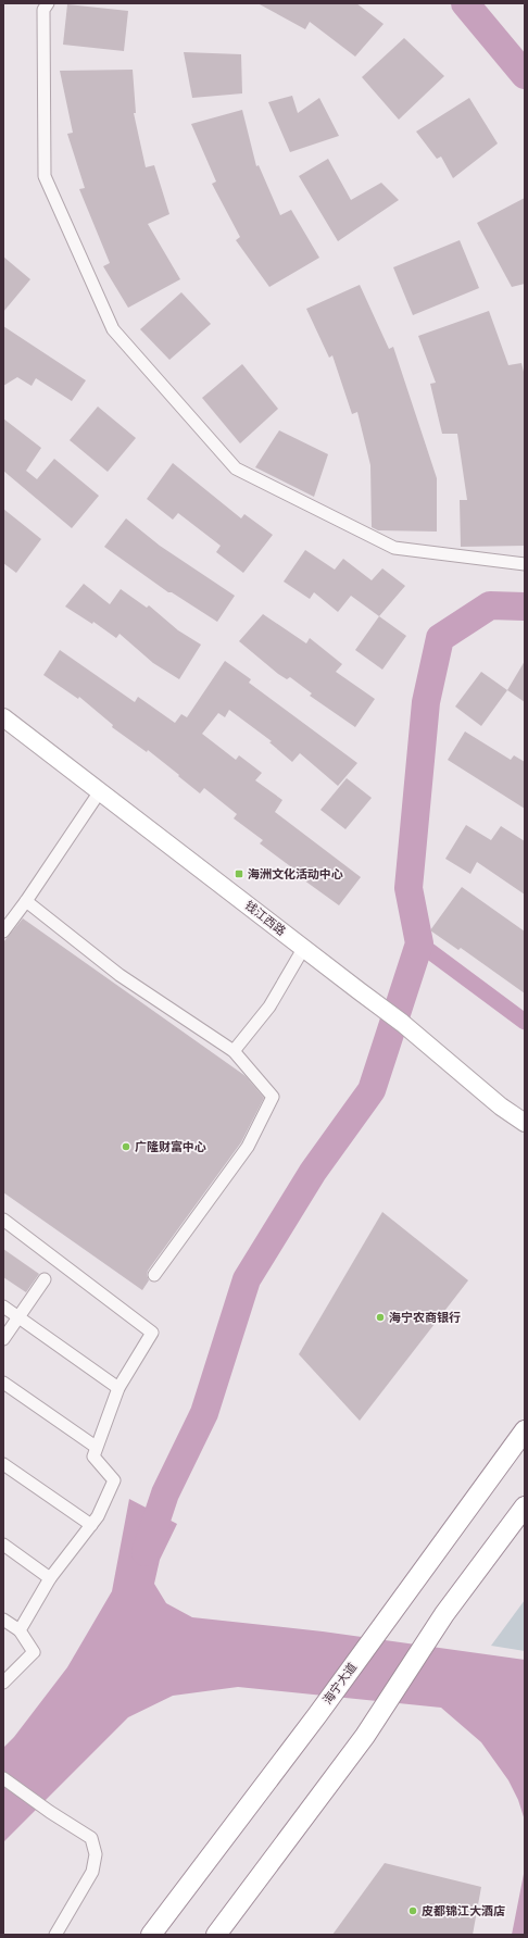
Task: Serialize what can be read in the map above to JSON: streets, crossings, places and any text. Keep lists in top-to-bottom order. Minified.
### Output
{"streets":{"highway":["海宁大道"],"main road":["钱江西路"]},"places":{"transit":["海洲文化活动中心"],"other":["广隆财富中心","海宁农商银行","皮都锦江大酒店"]}}
